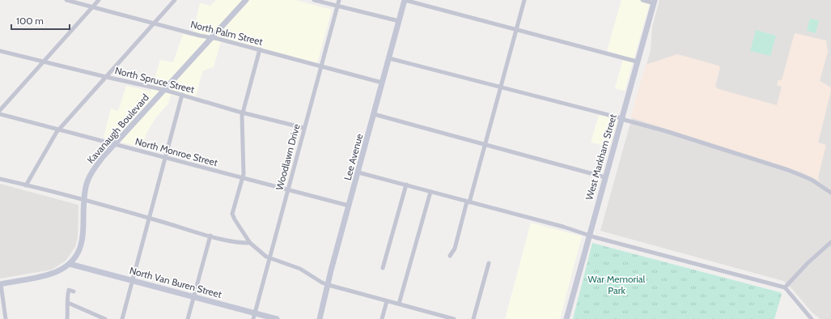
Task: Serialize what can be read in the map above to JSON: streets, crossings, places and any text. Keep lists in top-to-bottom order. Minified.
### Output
{"streets":{"street":["North Palm Street","North Spruce Street","Kavanaugh Boulevard","North Monroe Street","Woodlawn Drive","Lee Avenue","West Markham Street","North Van Buren Street"]},"crossings":[["North Palm Street","Kavanaugh Boulevard"],["North Palm Street","Woodlawn Drive"],["North Palm Street","Lee Avenue"],["North Spruce Street","Kavanaugh Boulevard"],["North Spruce Street","Woodlawn Drive"],["Kavanaugh Boulevard","North Monroe Street"],["Kavanaugh Boulevard","North Van Buren Street"],["North Monroe Street","Woodlawn Drive"],["North Monroe Street","Lee Avenue"],["Woodlawn Drive","North Van Buren Street"]],"parks":["War Memorial Park"],"scale_bar":"100 m"}
